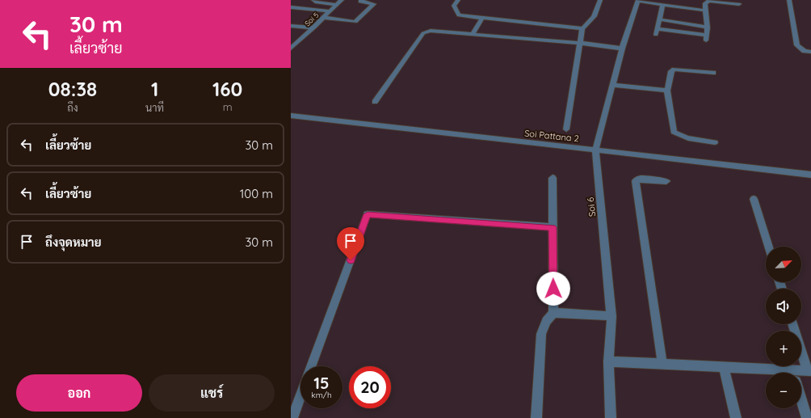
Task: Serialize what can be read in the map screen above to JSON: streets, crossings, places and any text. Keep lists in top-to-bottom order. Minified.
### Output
{"streets":{"street":["Soi 5","Soi Pattana 2","Soi 6"]},"crossings":[["Soi Pattana 2","Soi 6"]],"north":"top right","page":{"turn":["30 m","เลี้ยวซ้าย"],"eta":["08:38","ถึง","1","นาที","160","m"],"list":[{"name":"เลี้ยวซ้าย","value":"30 m"},{"name":"เลี้ยวซ้าย","value":"100 m"},{"name":"ถึงจุดหมาย","value":"30 m"}],"map_buttons":["+","−"],"speed":"15 km/h","limit":"20","buttons":["ออก","แชร์"]}}
